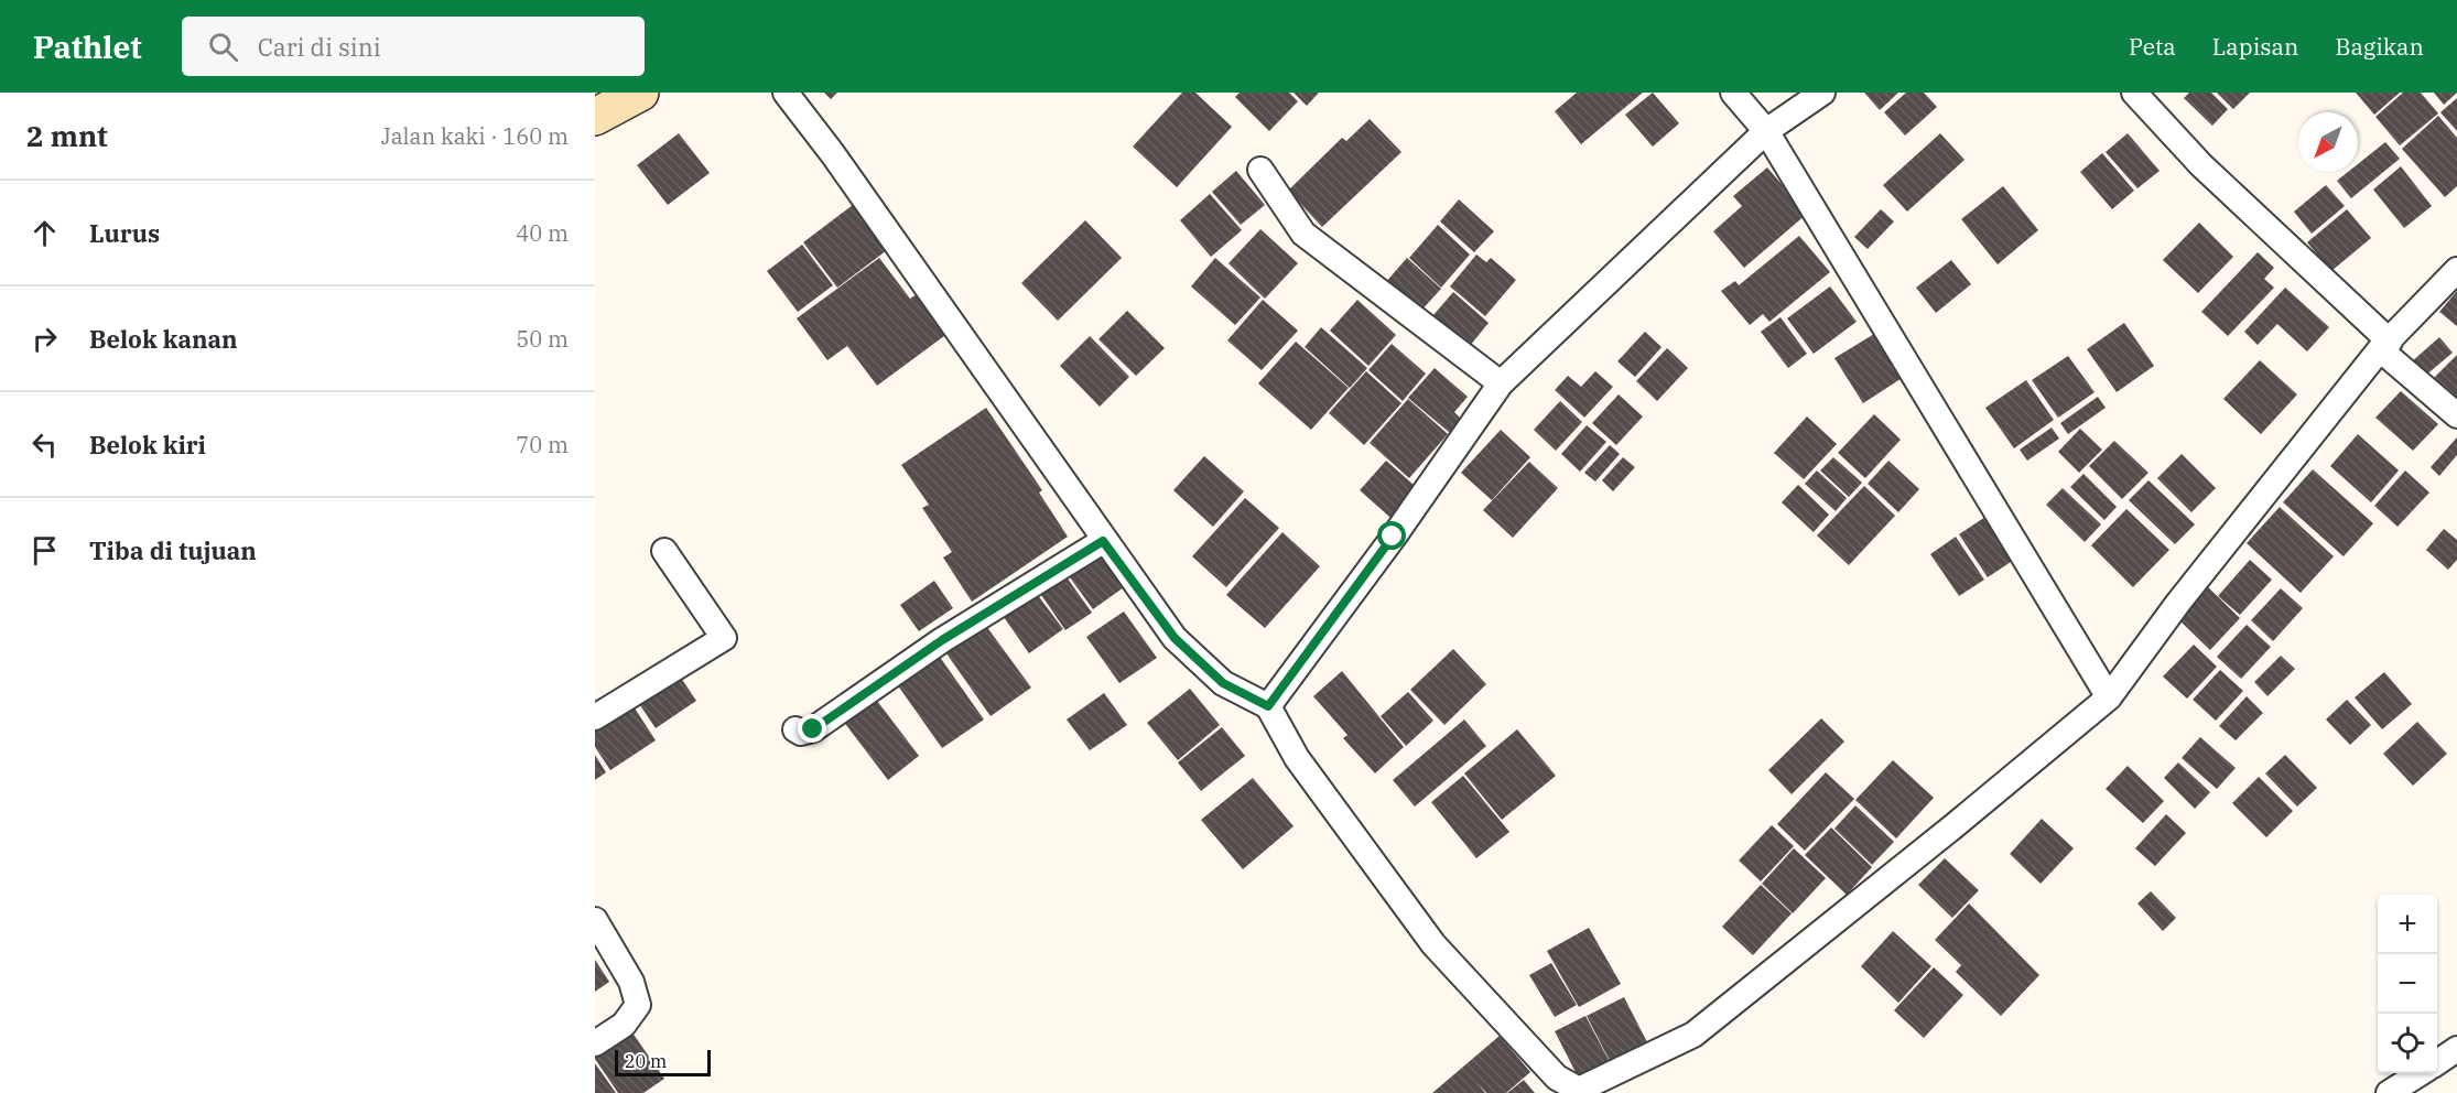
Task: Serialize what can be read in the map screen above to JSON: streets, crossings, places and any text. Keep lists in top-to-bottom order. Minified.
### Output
{"scale_bar":"20 m","north":"bottom left","page":{"header":"Pathlet","search":"Cari di sini","nav":["Peta","Lapisan","Bagikan"],"heading":["2 mnt","Jalan kaki · 160 m"],"list":[["Lurus","40 m"],["Belok kanan","50 m"],["Belok kiri","70 m"],"Tiba di tujuan"],"map_buttons":["+","−"],"scale":"20 m"}}
